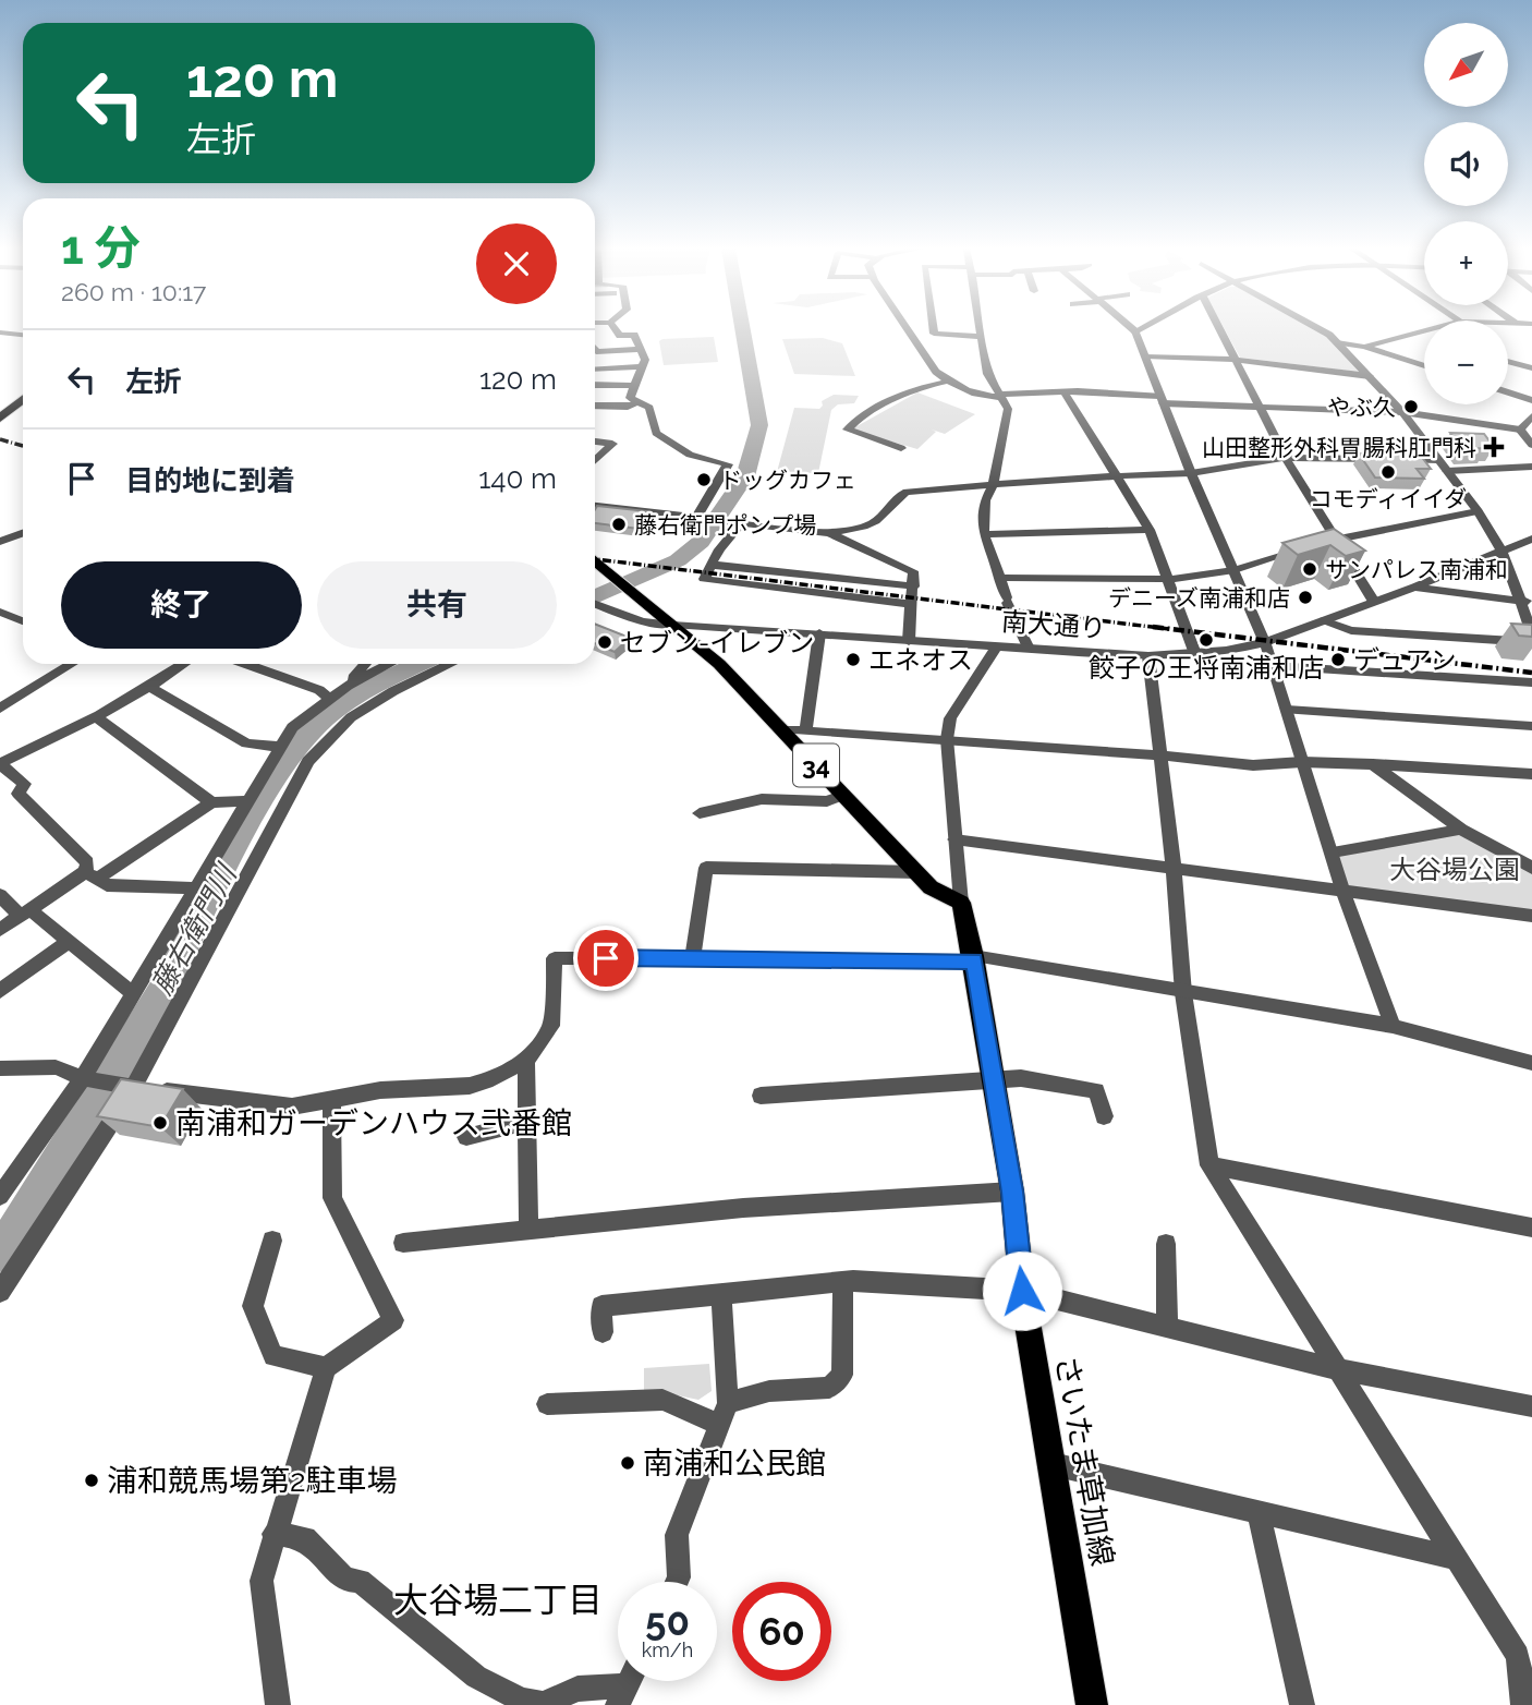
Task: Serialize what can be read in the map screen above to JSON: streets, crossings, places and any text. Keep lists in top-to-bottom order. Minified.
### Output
{"streets":{"main road":["34","さいたま草加線"],"street":["南大通り"]},"crossings":[["南大通り","34"],["34","さいたま草加線"]],"districts":["大谷場二丁目"],"water":["藤右衛門川"],"parks":["大谷場公園"],"places":{"other":["やぶ久","コモディイイダ","ドッグカフェ","藤右衛門ポンプ場","サンパレス南浦和","デニーズ南浦和店","餃子の王将南浦和店","セブン-イレブン","エネオス","デュアン","南浦和ガーデンハウス弐番館","南浦和公民館","浦和競馬場第2駐車場"],"health":["山田整形外科胃腸科肛門科"]},"north":"bottom left","page":{"map_buttons":["+","−"],"turn":["120 m","左折"],"heading":["1 分","260 m · 10:17"],"list":[{"name":"左折","value":"120 m"},{"name":"目的地に到着","value":"140 m"}],"buttons":["終了","共有"],"speed":"50 km/h","limit":"60"}}
